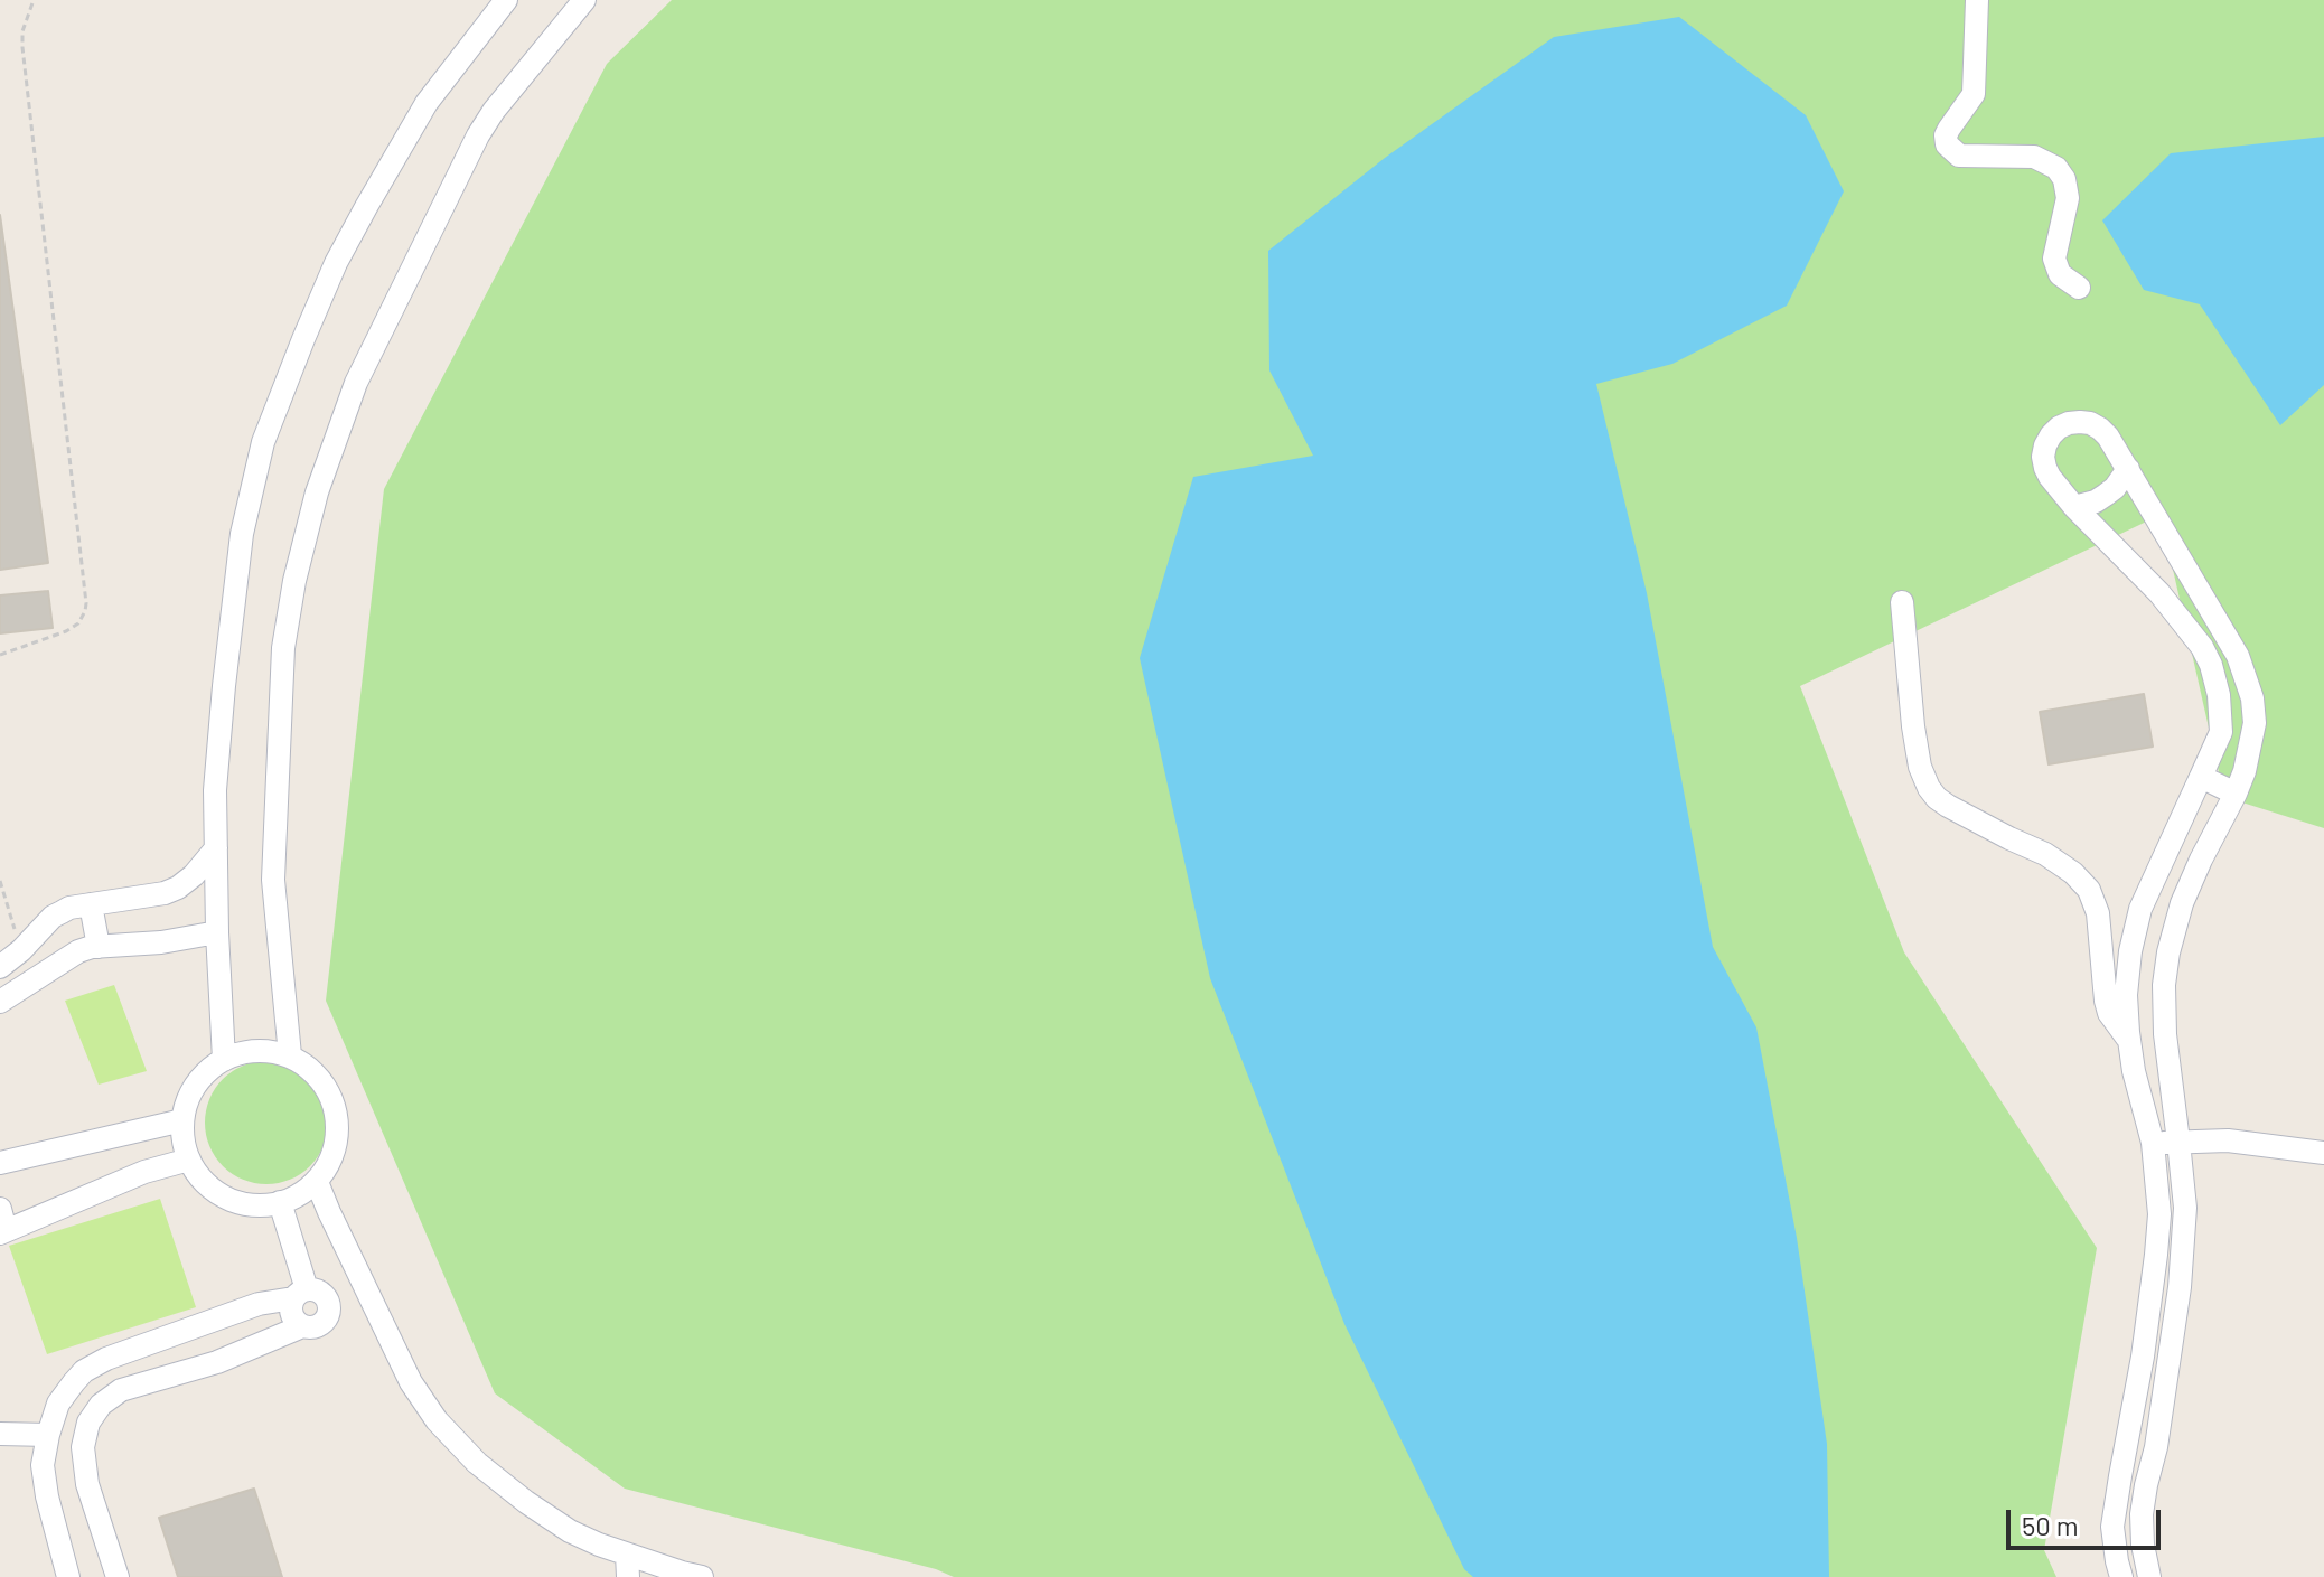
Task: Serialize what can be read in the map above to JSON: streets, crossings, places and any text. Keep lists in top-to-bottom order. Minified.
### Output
{"scale_bar":"50 m"}
